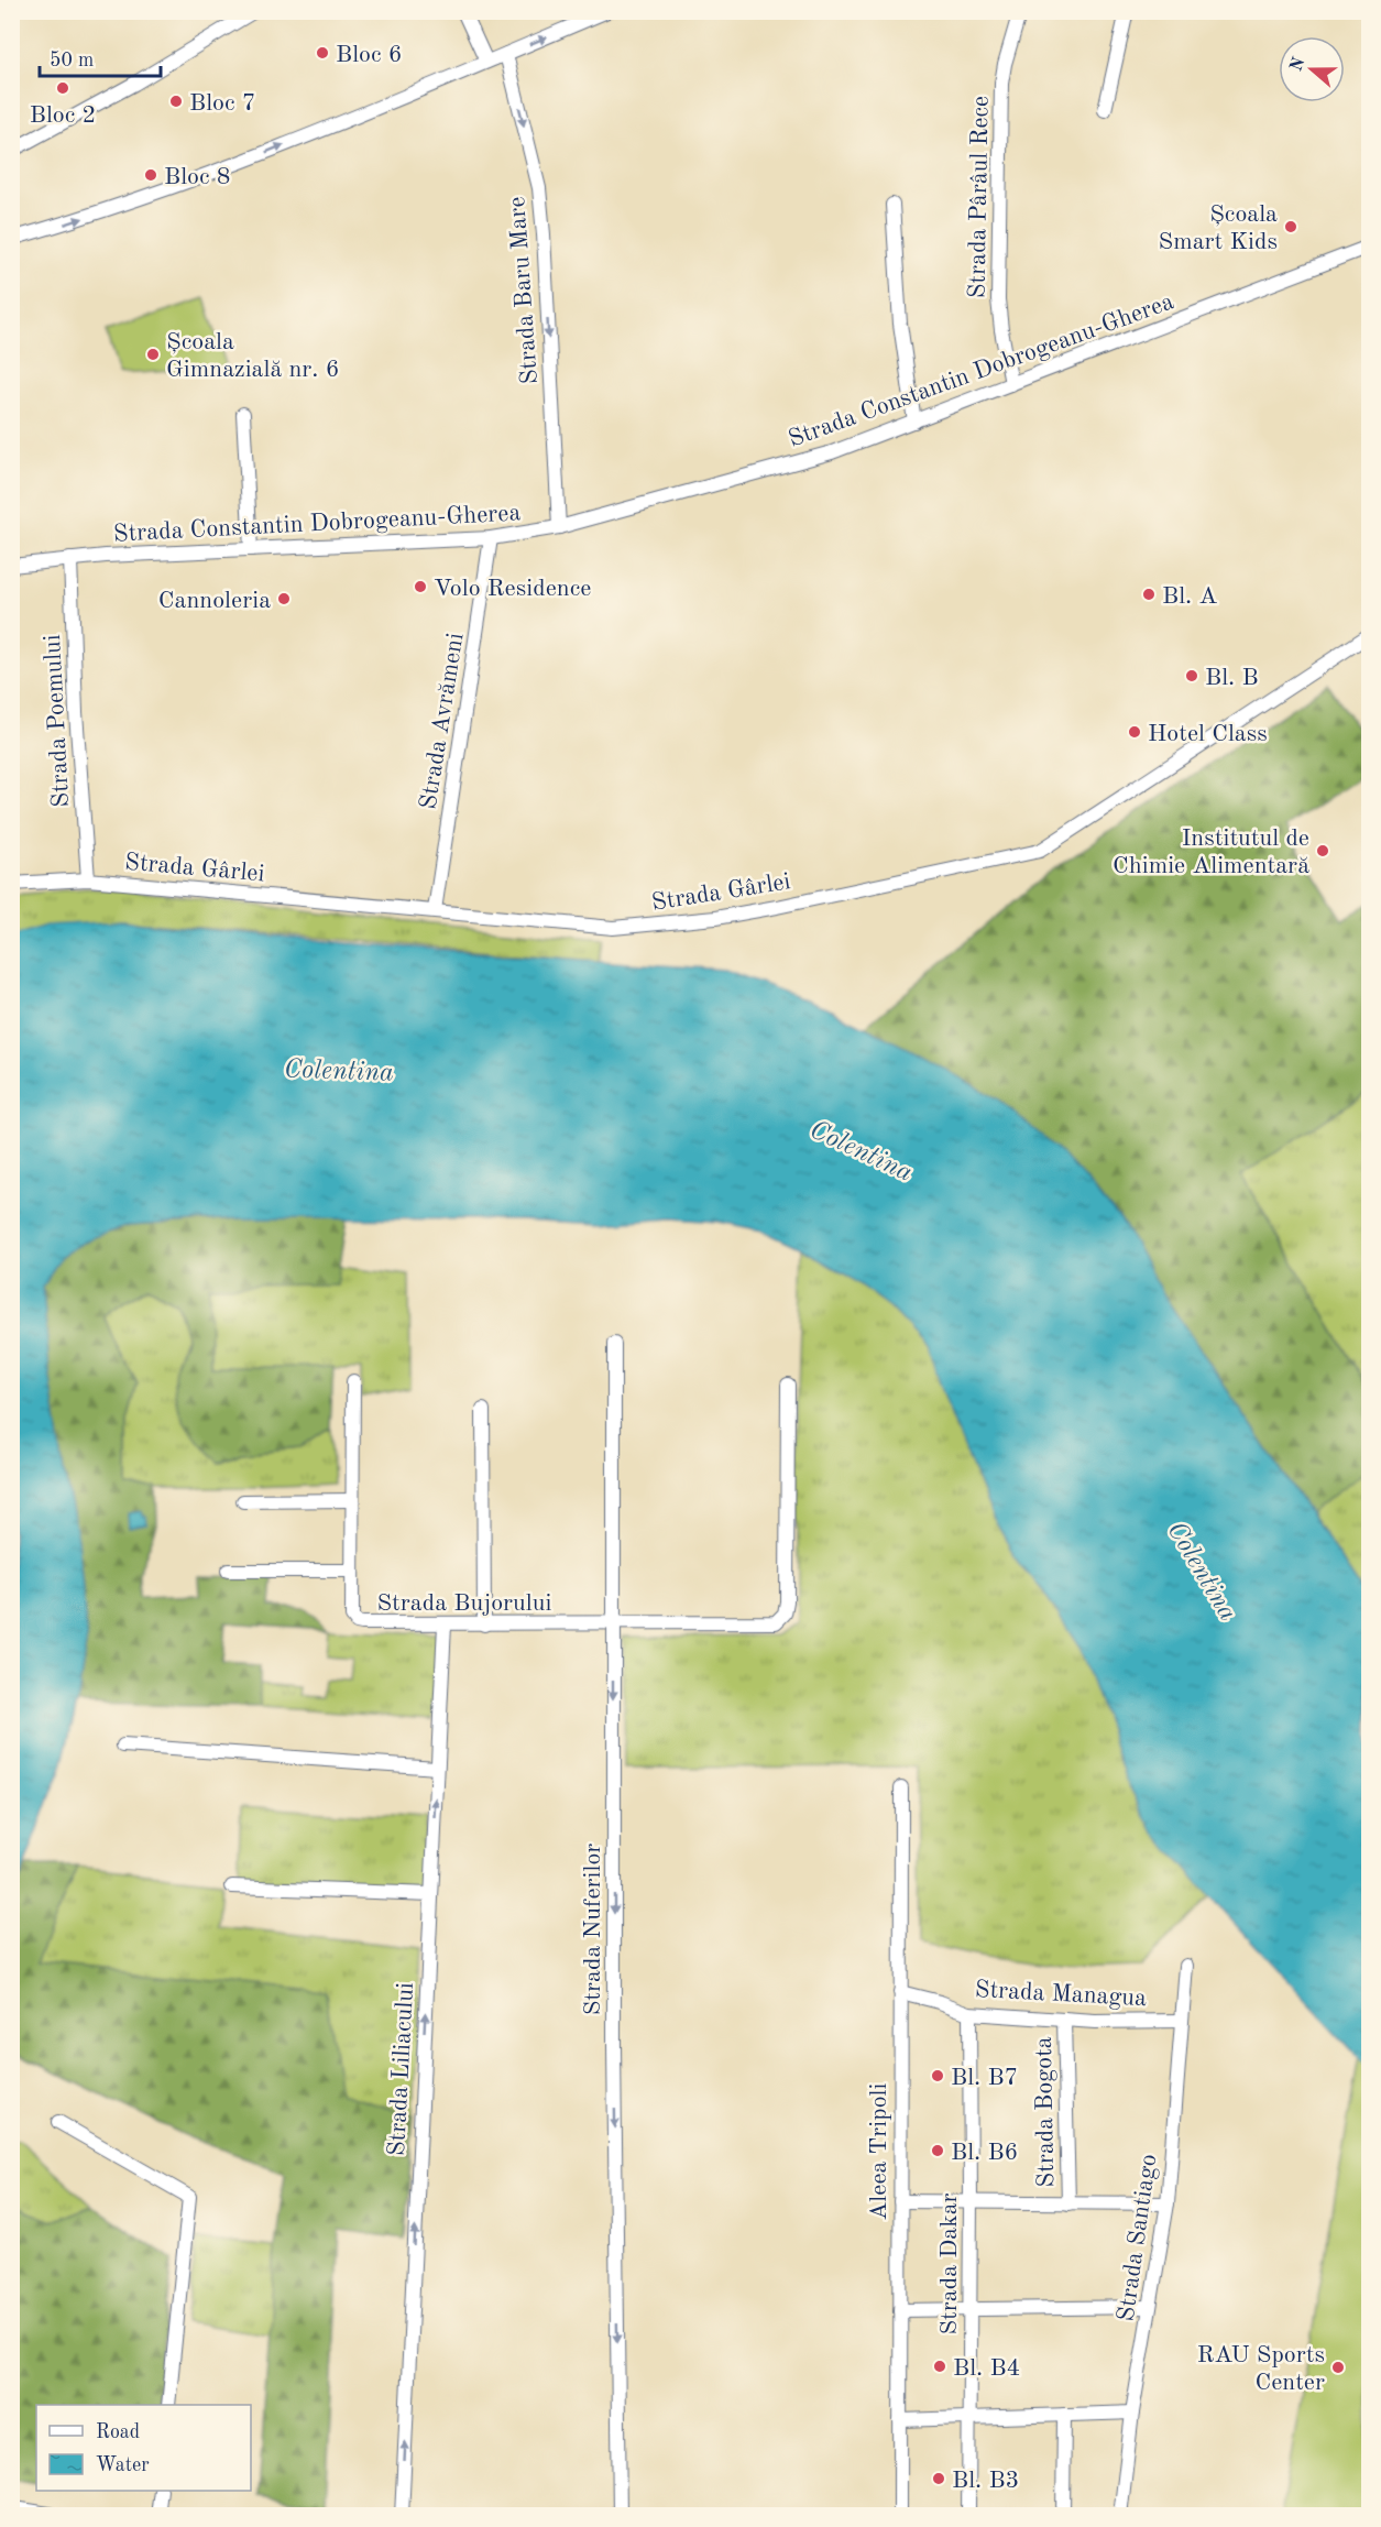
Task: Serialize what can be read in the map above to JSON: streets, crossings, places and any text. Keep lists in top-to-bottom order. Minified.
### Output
{"streets":{"street":["Strada Pârâul Rece","Strada Baru Mare","Strada Constantin Dobrogeanu-Gherea","Strada Poemului","Strada Avrămeni","Strada Gârlei","Strada Bujorului","Strada Nuferilor","Strada Managua","Strada Liliacului","Strada Bogota","Aleea Tripoli","Strada Santiago","Strada Dakar"]},"crossings":[["Strada Pârâul Rece","Strada Constantin Dobrogeanu-Gherea"],["Strada Baru Mare","Strada Constantin Dobrogeanu-Gherea"],["Strada Constantin Dobrogeanu-Gherea","Strada Poemului"],["Strada Constantin Dobrogeanu-Gherea","Strada Avrămeni"],["Strada Poemului","Strada Gârlei"],["Strada Avrămeni","Strada Gârlei"],["Strada Bujorului","Strada Nuferilor"],["Strada Bujorului","Strada Liliacului"],["Strada Managua","Strada Bogota"],["Strada Managua","Aleea Tripoli"],["Strada Managua","Strada Santiago"],["Strada Managua","Strada Dakar"]],"one_way":["Strada Baru Mare","Strada Nuferilor","Strada Liliacului"],"water":["Colentina"],"places":["Bloc 6","Bloc 2","Bloc 7","Bloc 8","Școala Smart Kids","Școala Gimnazială nr. 6","Volo Residence","Bl. A","Cannoleria","Bl. B","Hotel Class","Institutul de Chimie Alimentară","Bl. B7","Bl. B6","Bl. B4","RAU Sports Center","Bl. B3"],"legend":["Road","Water"],"scale_bar":"50 m","north":"left"}
